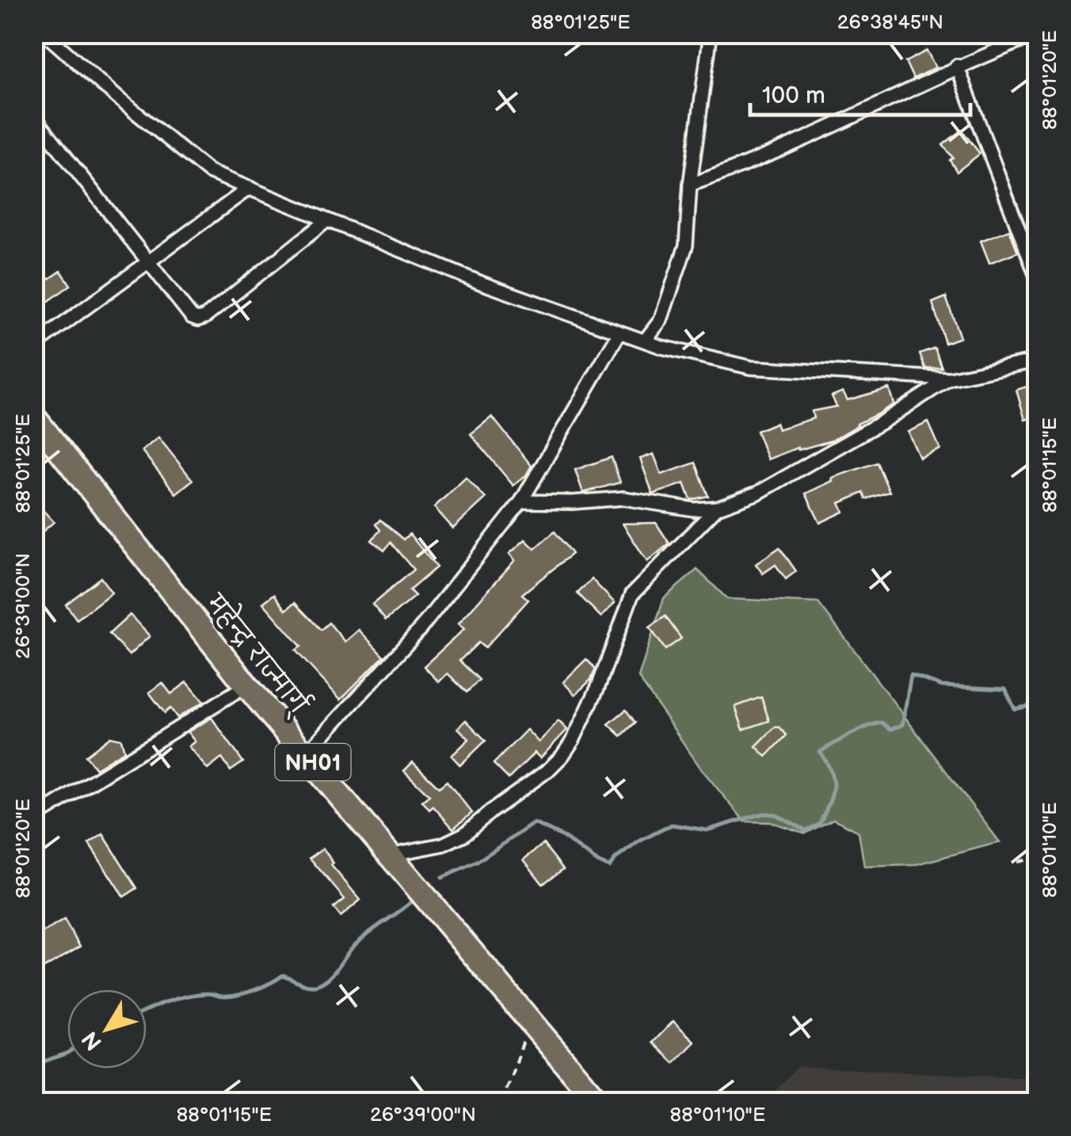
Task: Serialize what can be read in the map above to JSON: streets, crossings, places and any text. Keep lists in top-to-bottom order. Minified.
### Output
{"streets":{"highway":["महेन्द्र राज्मार्ग्","NH01"]},"scale_bar":"100 m","north":"bottom left","coordinates":["88°01'25\"E","26°38'45\"N","88°01'20\"E","88°01'15\"E","26°39'00\"N","88°01'10\"E"]}
